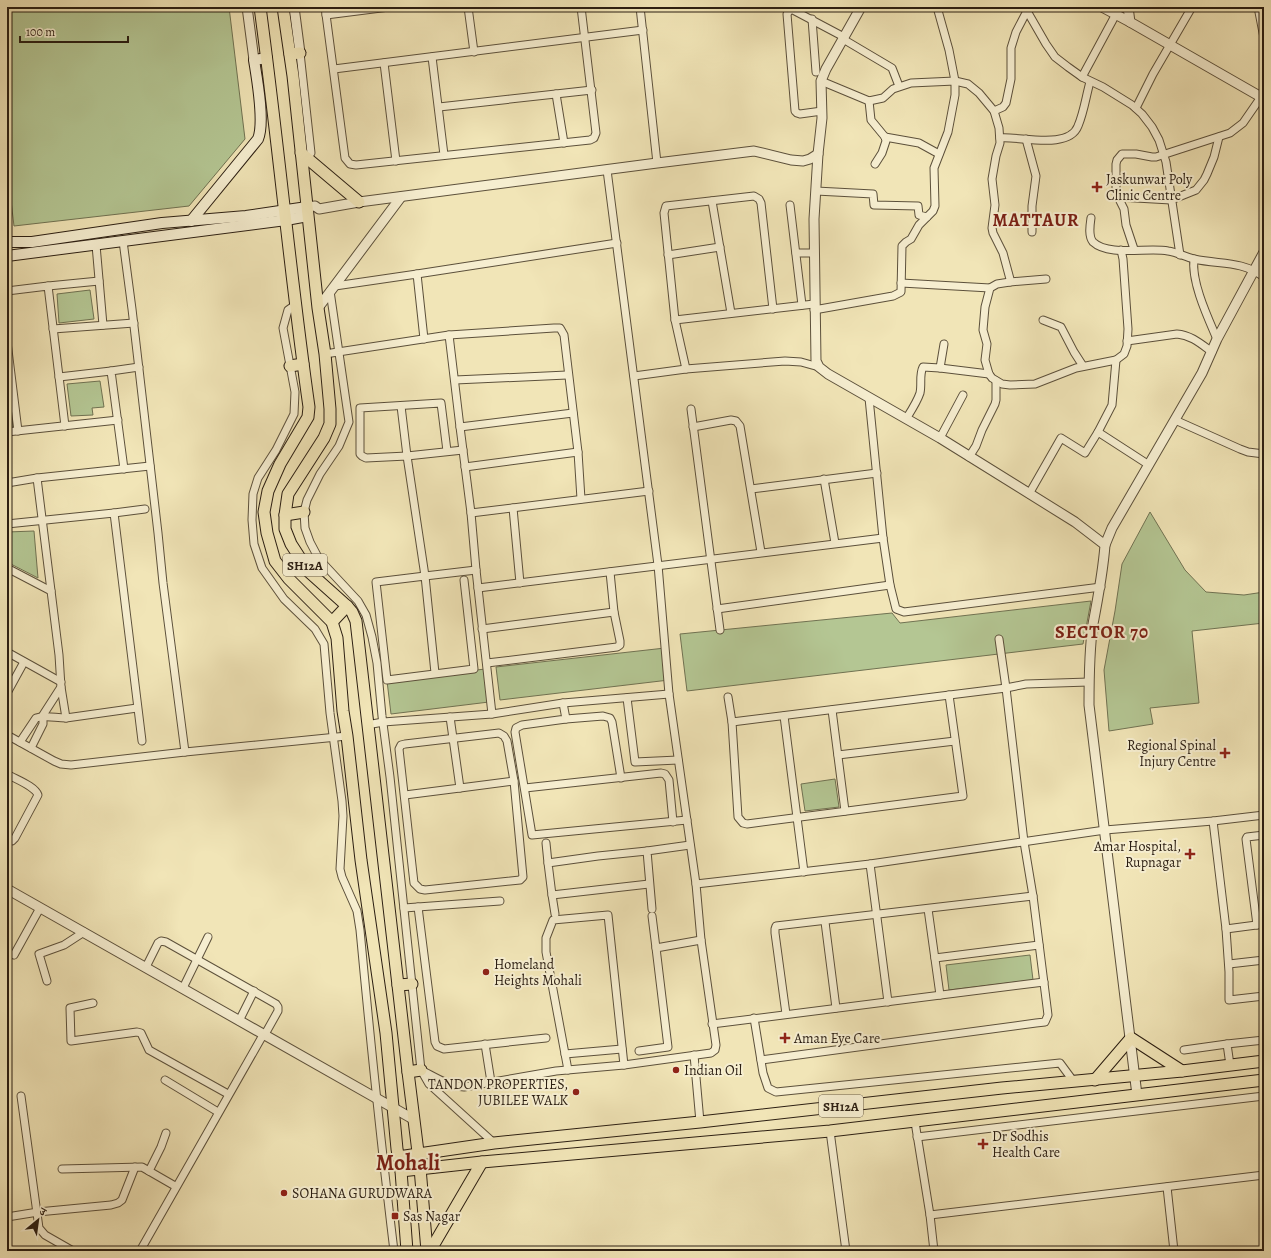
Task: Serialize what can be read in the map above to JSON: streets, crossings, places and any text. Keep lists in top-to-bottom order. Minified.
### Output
{"streets":{"main road":["SH12A"]},"districts":["MATTAUR","SECTOR 70","Mohali"],"places":{"health":["Jaskunwar Poly Clinic Centre","Regional Spinal Injury Centre","Amar Hospital, Rupnagar","Aman Eye Care","Dr Sodhis Health Care"],"other":["Homeland Heights Mohali","Indian Oil","TANDON PROPERTIES, JUBILEE WALK","SOHANA GURUDWARA"],"transit":["Sas Nagar"]},"scale_bar":"100 m","north":"top right"}
